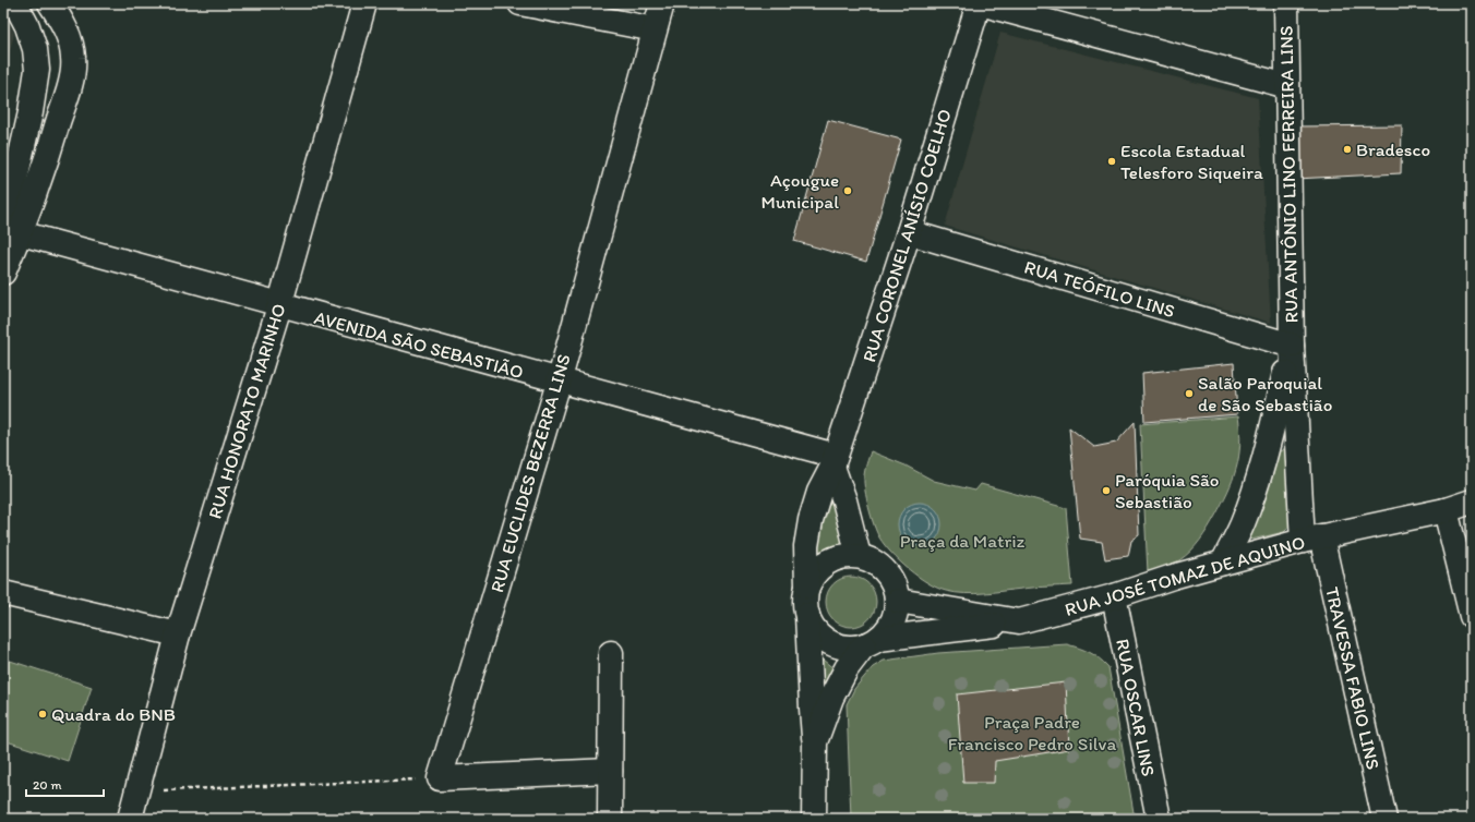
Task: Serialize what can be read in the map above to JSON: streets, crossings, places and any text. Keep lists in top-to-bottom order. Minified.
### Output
{"streets":{"street":["RUA ANTÔNIO LINO FERREIRA LINS","RUA CORONEL ANÍSIO COELHO","RUA TEÓFILO LINS","AVENIDA SÃO SEBASTIÃO","RUA HONORATO MARINHO","RUA EUCLIDES BEZERRA LINS","RUA JOSÉ TOMAZ DE AQUINO","TRAVESSA FABIO LINS","RUA OSCAR LINS"]},"crossings":[["RUA ANTÔNIO LINO FERREIRA LINS","RUA TEÓFILO LINS"],["RUA ANTÔNIO LINO FERREIRA LINS","RUA JOSÉ TOMAZ DE AQUINO"],["RUA ANTÔNIO LINO FERREIRA LINS","TRAVESSA FABIO LINS"],["RUA CORONEL ANÍSIO COELHO","RUA TEÓFILO LINS"],["RUA CORONEL ANÍSIO COELHO","AVENIDA SÃO SEBASTIÃO"],["RUA CORONEL ANÍSIO COELHO","RUA JOSÉ TOMAZ DE AQUINO"],["AVENIDA SÃO SEBASTIÃO","RUA HONORATO MARINHO"],["AVENIDA SÃO SEBASTIÃO","RUA EUCLIDES BEZERRA LINS"],["RUA JOSÉ TOMAZ DE AQUINO","TRAVESSA FABIO LINS"],["RUA JOSÉ TOMAZ DE AQUINO","RUA OSCAR LINS"]],"parks":["Praça da Matriz","Praça Padre Francisco Pedro Silva"],"places":["Bradesco","Escola Estadual Telesforo Siqueira","Açougue Municipal","Salão Paroquial de São Sebastião","Paróquia São Sebastião","Quadra do BNB"],"scale_bar":"20 m"}
